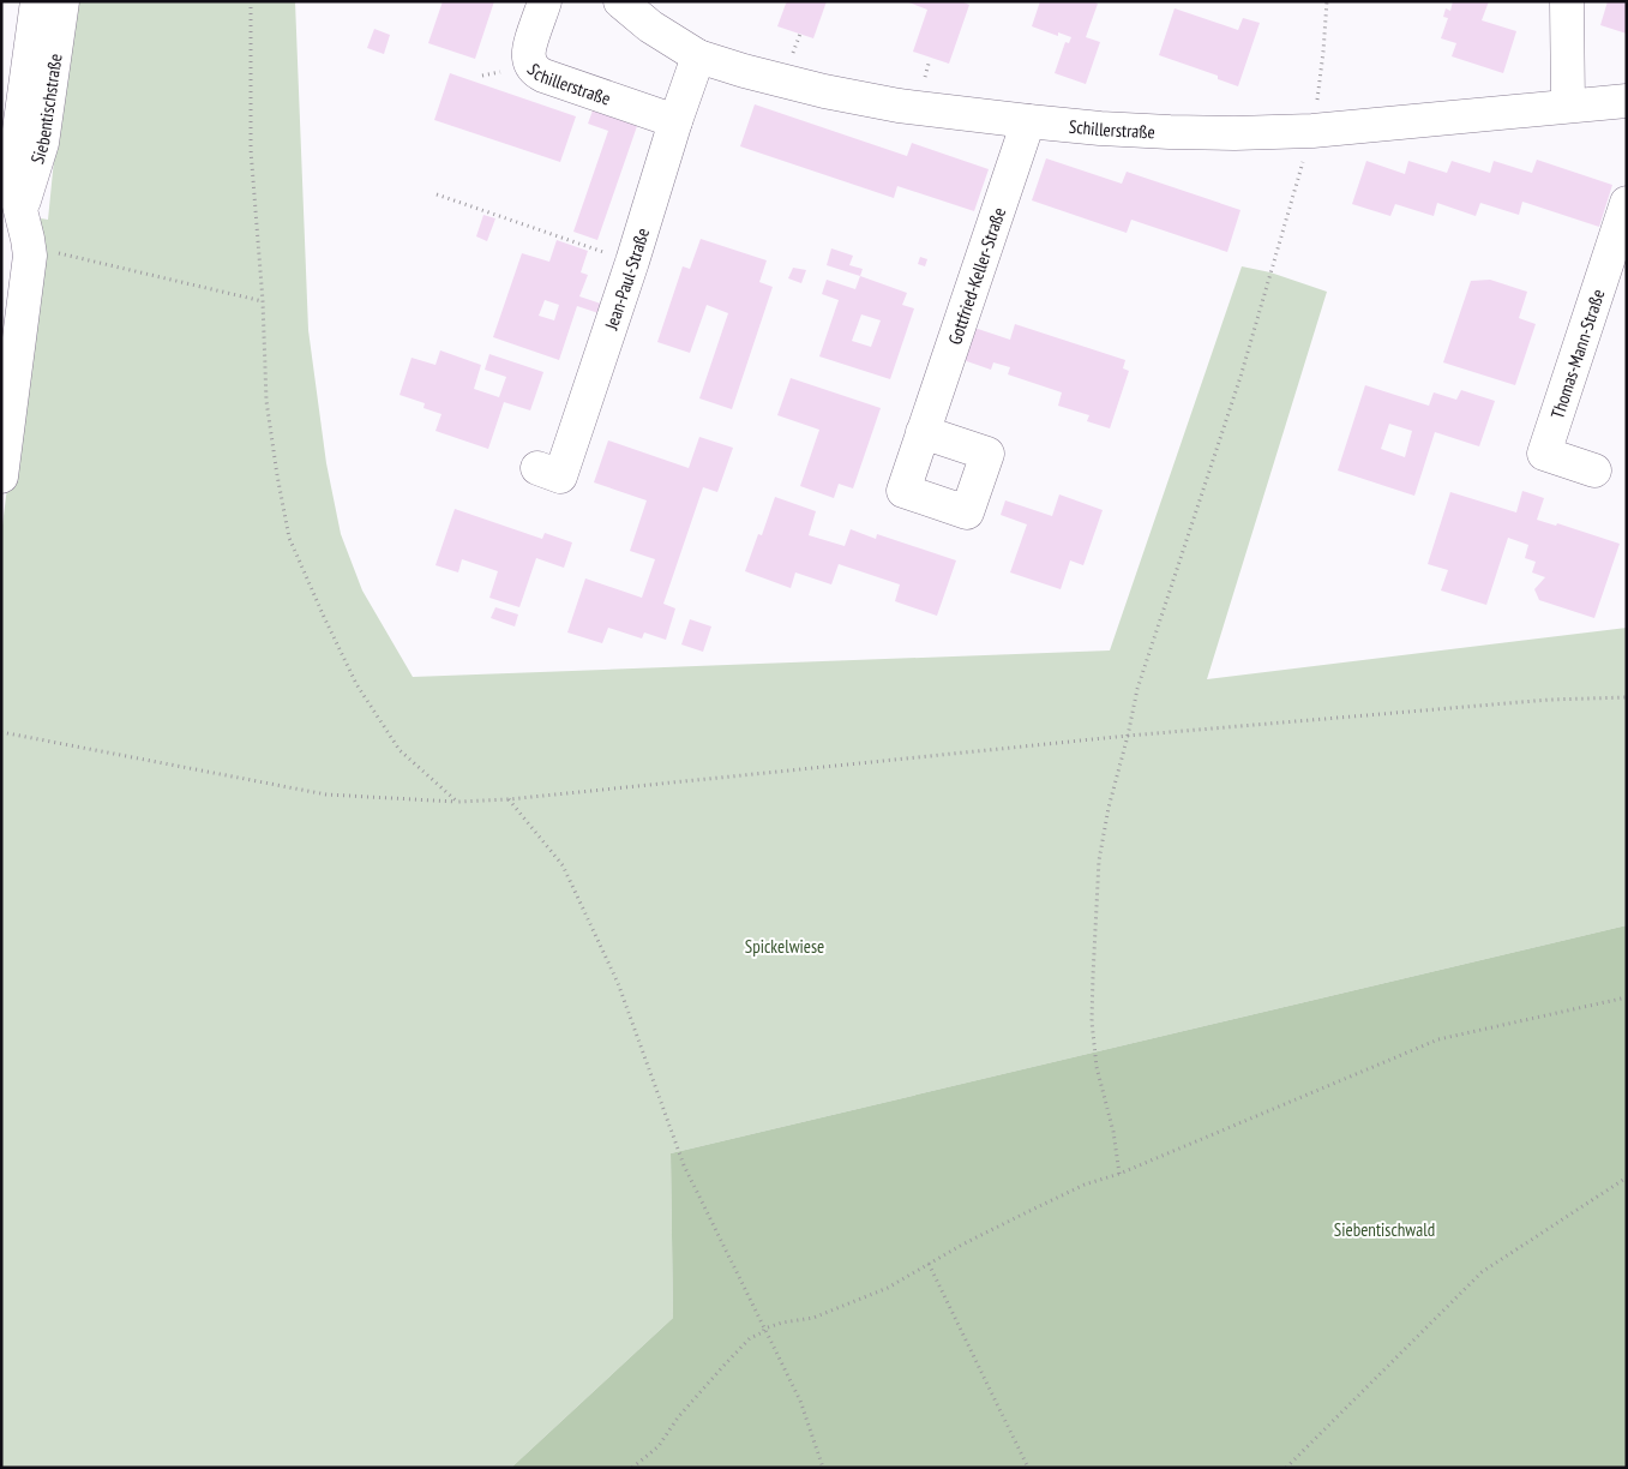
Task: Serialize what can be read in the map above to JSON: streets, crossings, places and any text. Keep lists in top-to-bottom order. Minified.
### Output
{"streets":{"street":["Schillerstraße","Siebentischstraße","Gottfried-Keller-Straße","Jean-Paul-Straße","Thomas-Mann-Straße"]},"crossings":[["Schillerstraße","Gottfried-Keller-Straße"],["Schillerstraße","Jean-Paul-Straße"]],"parks":["Spickelwiese","Siebentischwald"]}
